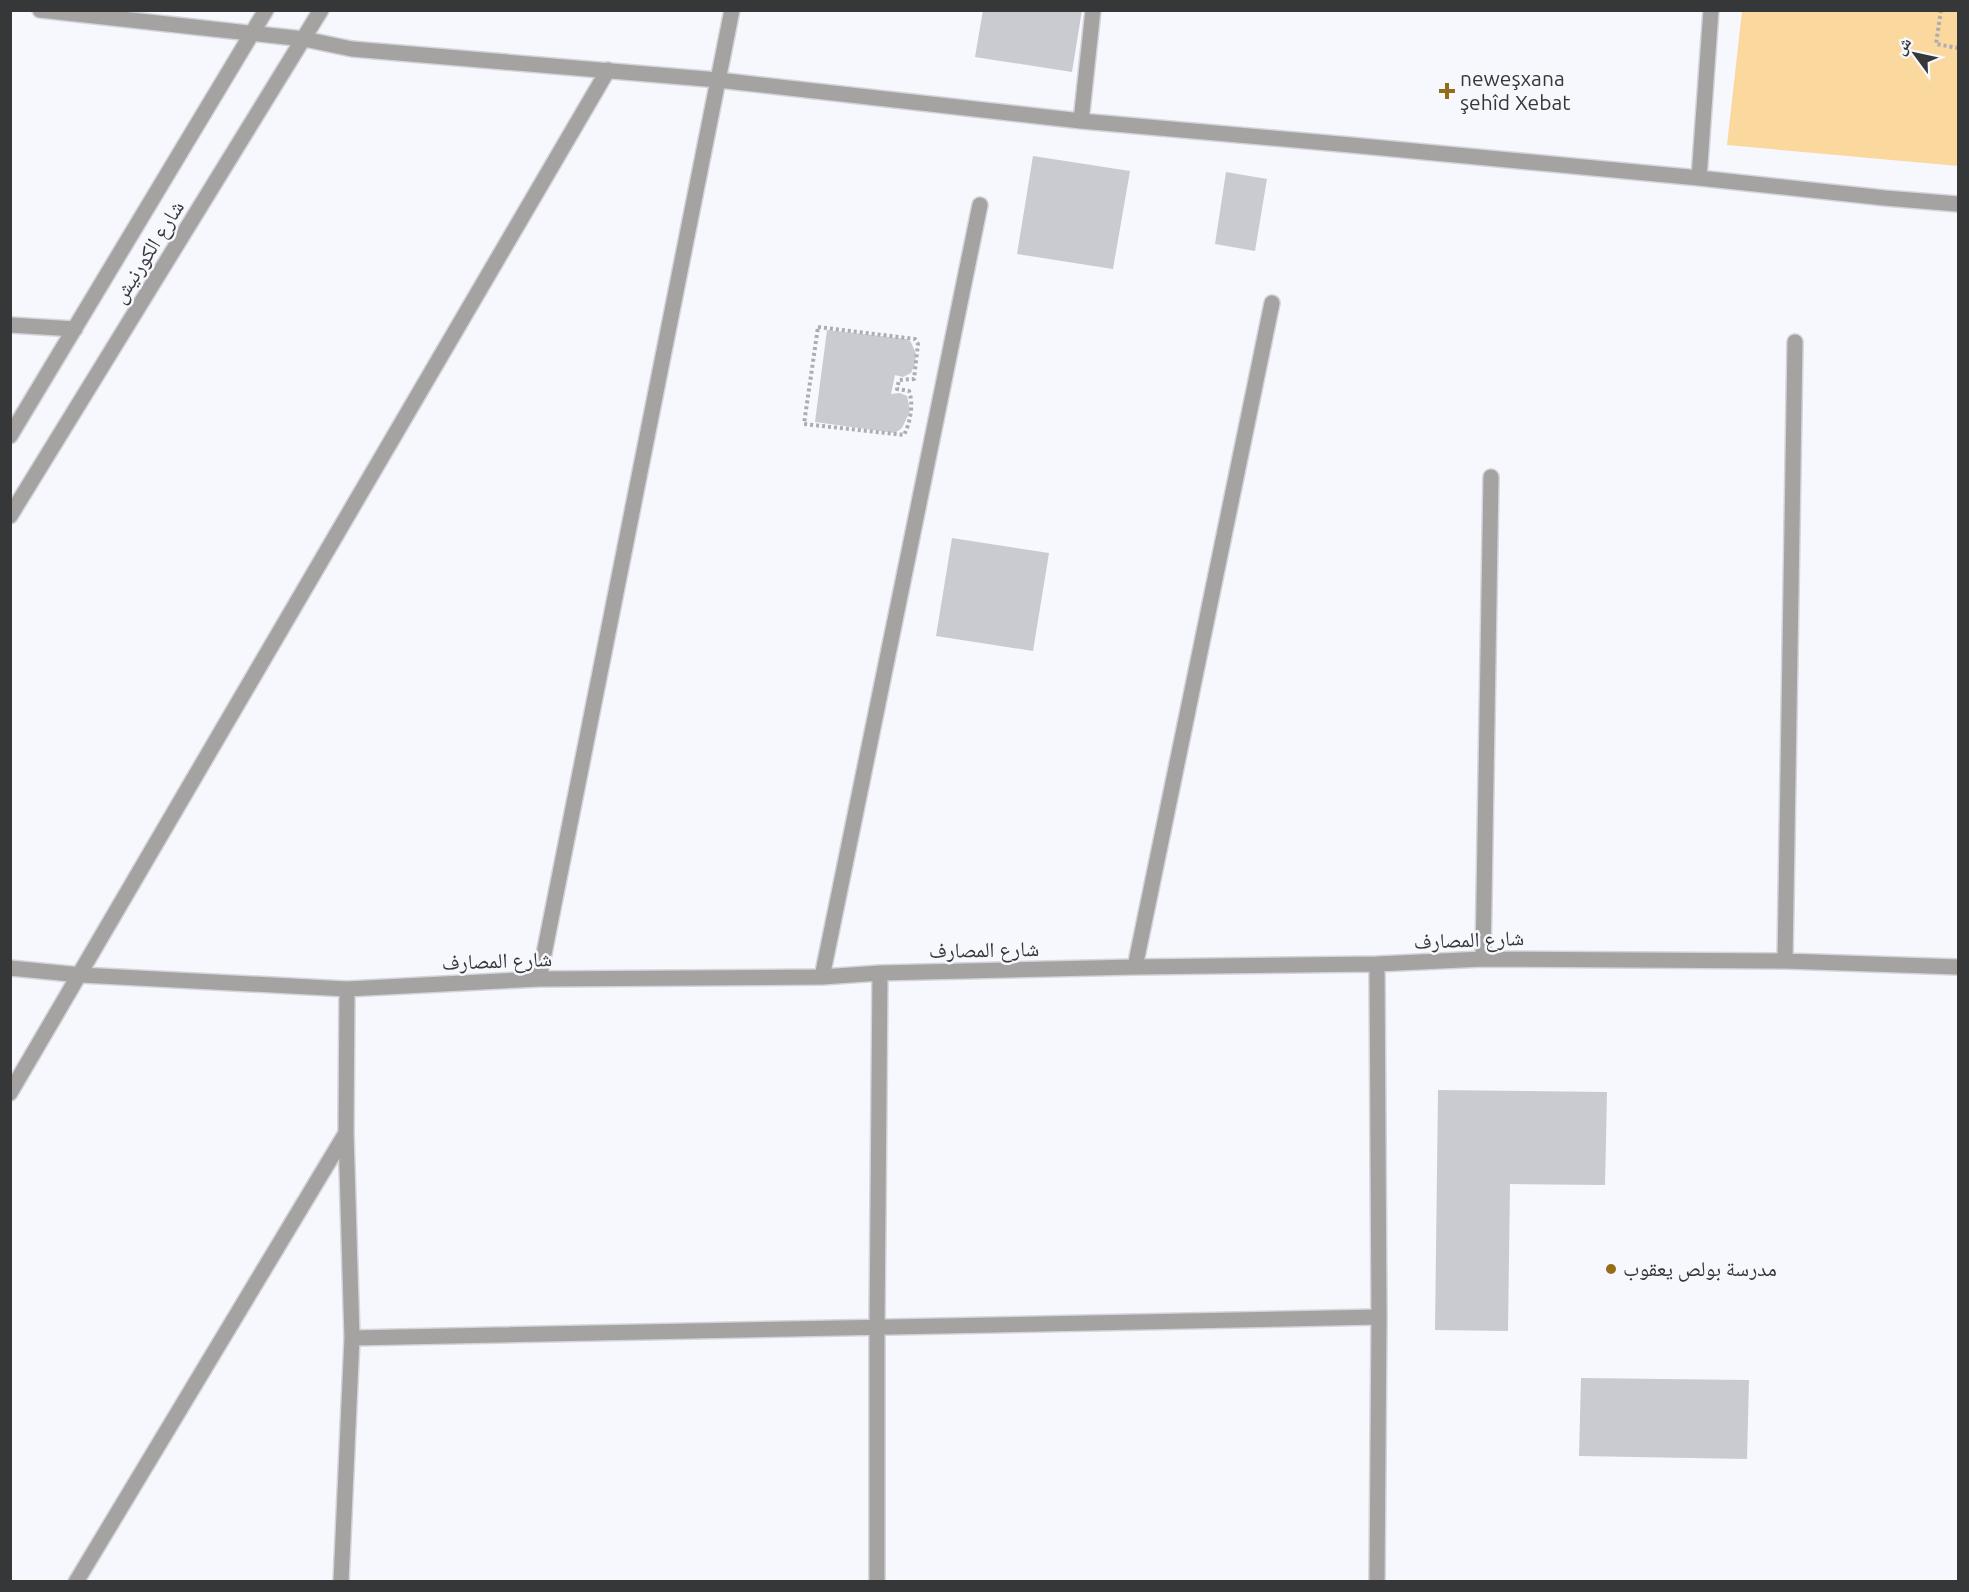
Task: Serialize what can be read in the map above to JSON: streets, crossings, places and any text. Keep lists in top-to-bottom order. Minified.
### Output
{"streets":{"street":["شارع الكورنيش","شارع المصارف"]},"places":{"health":["neweşxana şehîd Xebat"],"other":["مدرسة بولص يعقوب"]},"north":"top left"}
